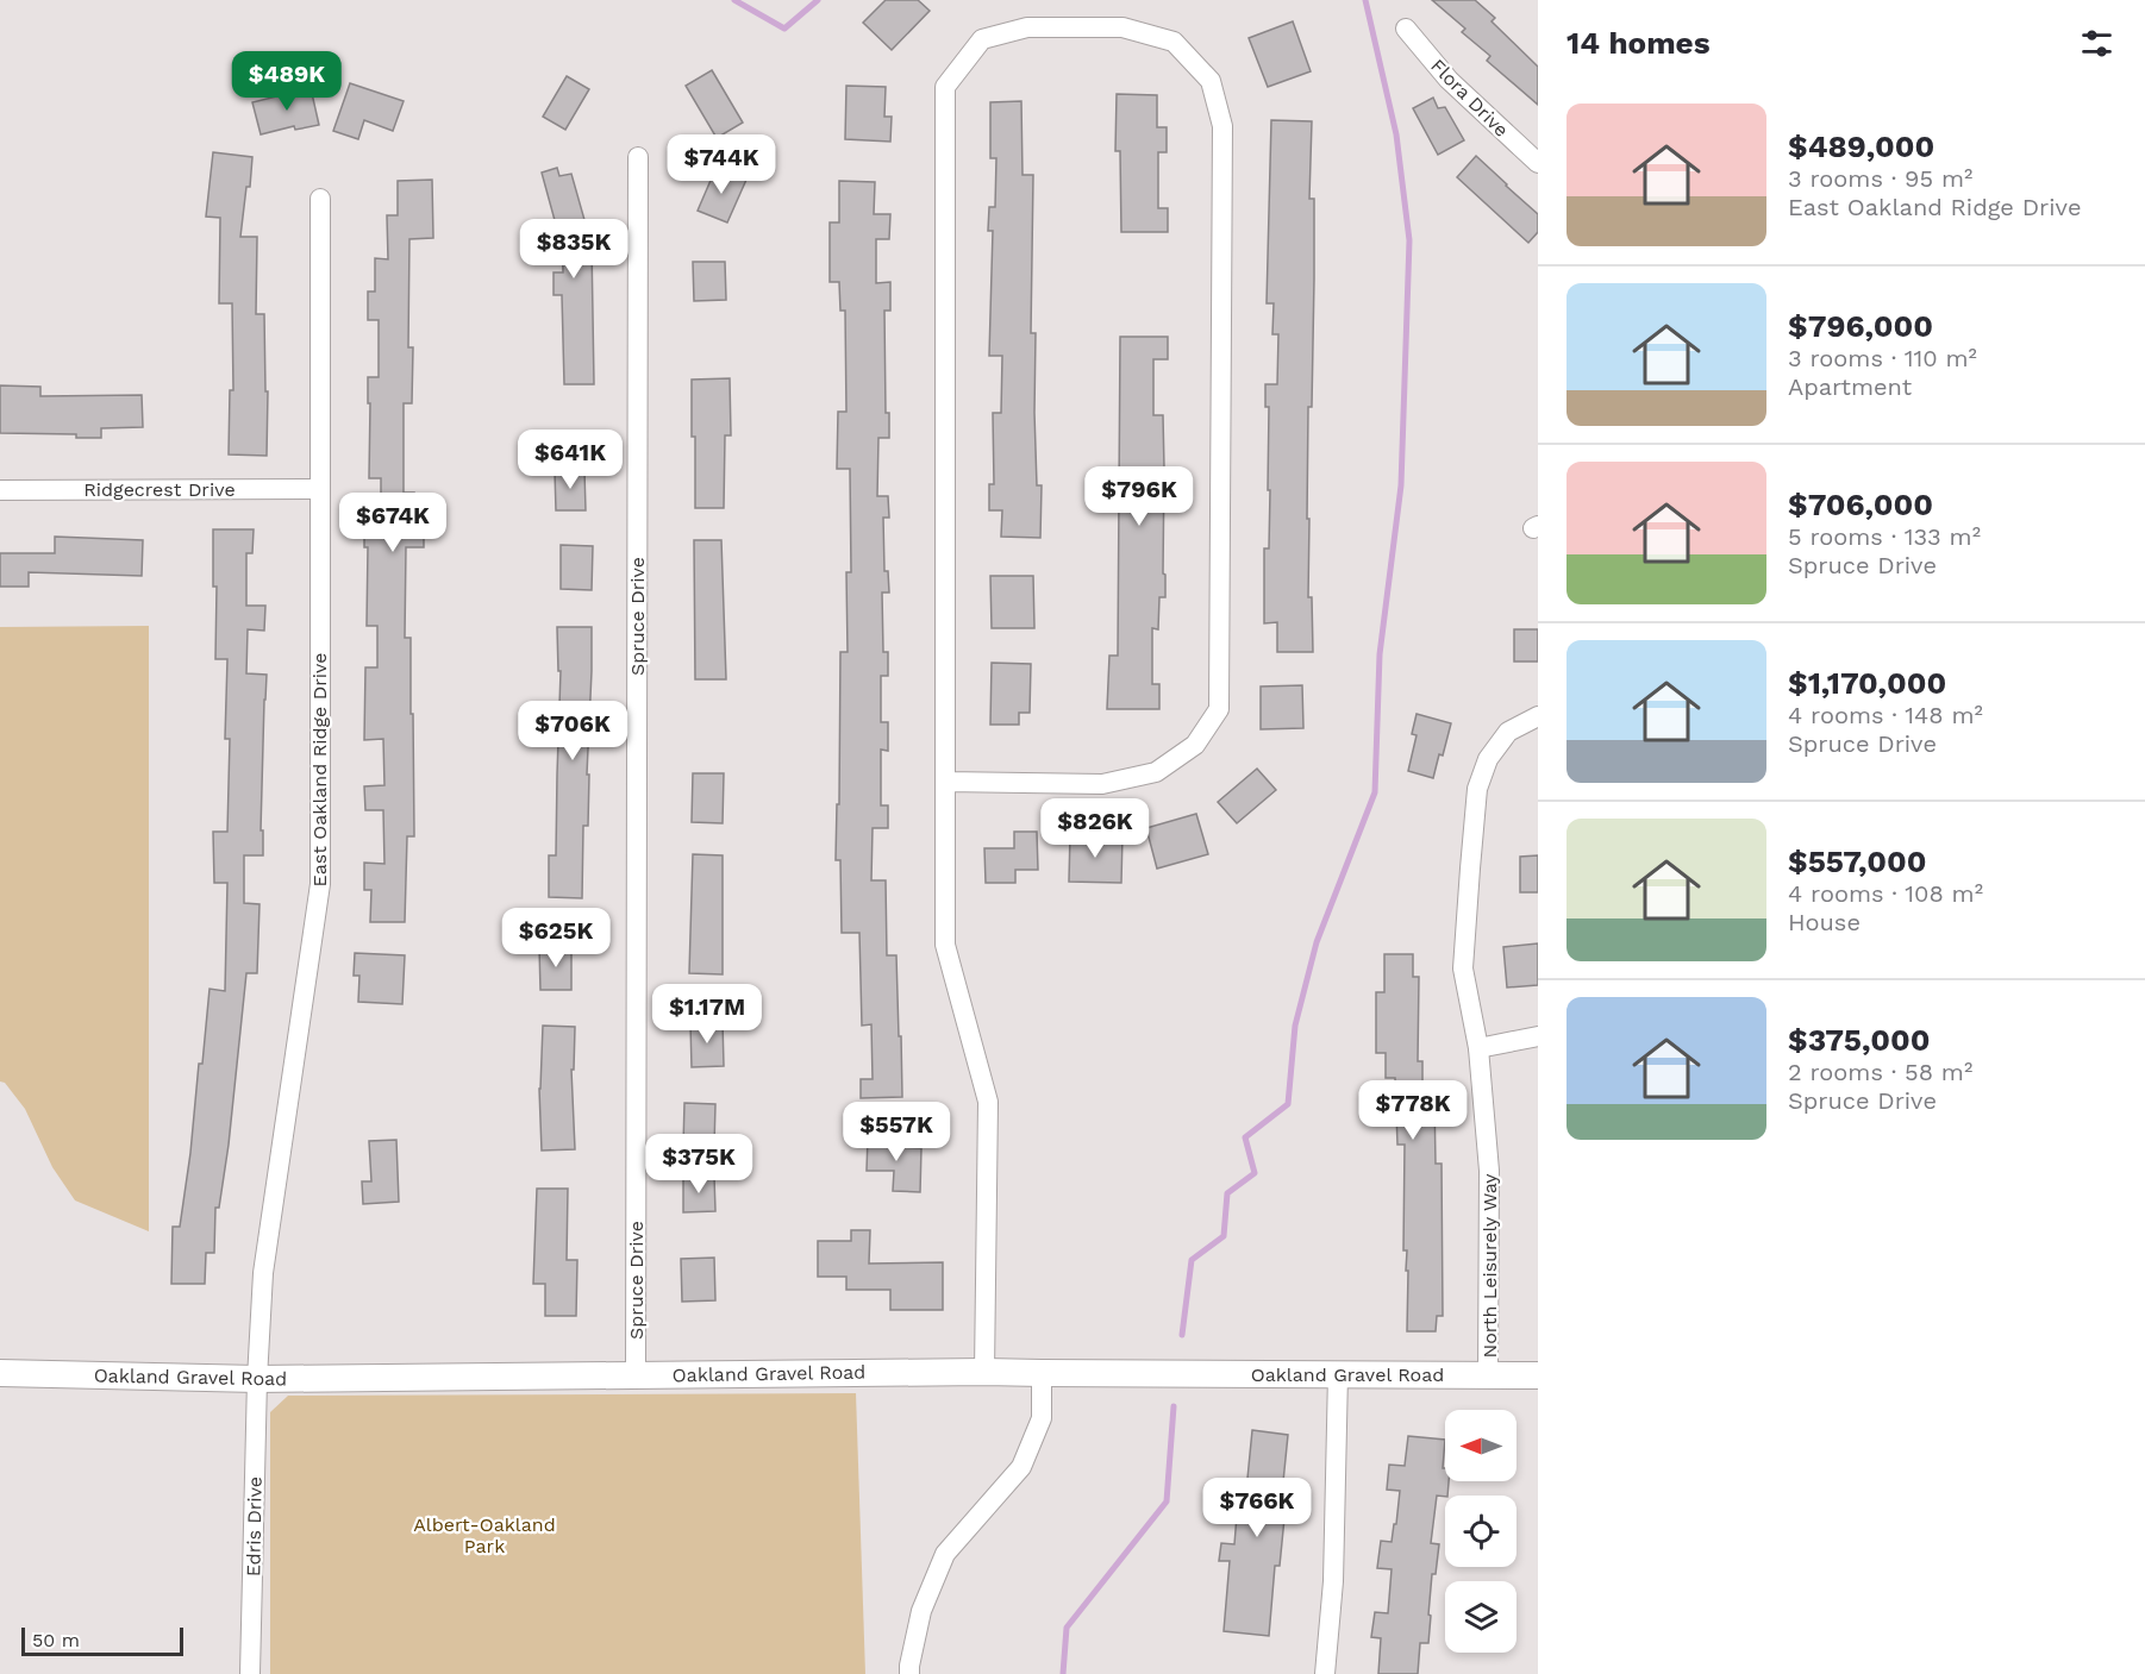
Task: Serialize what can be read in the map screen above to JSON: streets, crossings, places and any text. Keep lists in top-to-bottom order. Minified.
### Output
{"streets":{"street":["Flora Drive","Ridgecrest Drive","Spruce Drive","East Oakland Ridge Drive","North Leisurely Way","Oakland Gravel Road","Edris Drive"]},"crossings":[["Ridgecrest Drive","East Oakland Ridge Drive"],["Spruce Drive","Oakland Gravel Road"],["East Oakland Ridge Drive","Oakland Gravel Road"],["East Oakland Ridge Drive","Edris Drive"],["North Leisurely Way","Oakland Gravel Road"],["Oakland Gravel Road","Edris Drive"]],"parks":["Albert-Oakland Park"],"scale_bar":"50 m","north":"left","page":{"heading":"14 homes","price":["$489K","$744K","$835K","$641K","$796K","$674K","$706K","$826K","$625K","$1.17M","$778K","$557K","$375K","$766K"],"list":[{"name":"$489,000","note":"3 rooms · 95 m² · East Oakland Ridge Drive"},{"name":"$796,000","note":"3 rooms · 110 m² · Apartment"},{"name":"$706,000","note":"5 rooms · 133 m² · Spruce Drive"},{"name":"$1,170,000","note":"4 rooms · 148 m² · Spruce Drive"},{"name":"$557,000","note":"4 rooms · 108 m² · House"},{"name":"$375,000","note":"2 rooms · 58 m² · Spruce Drive"}],"scale":"50 m"}}
